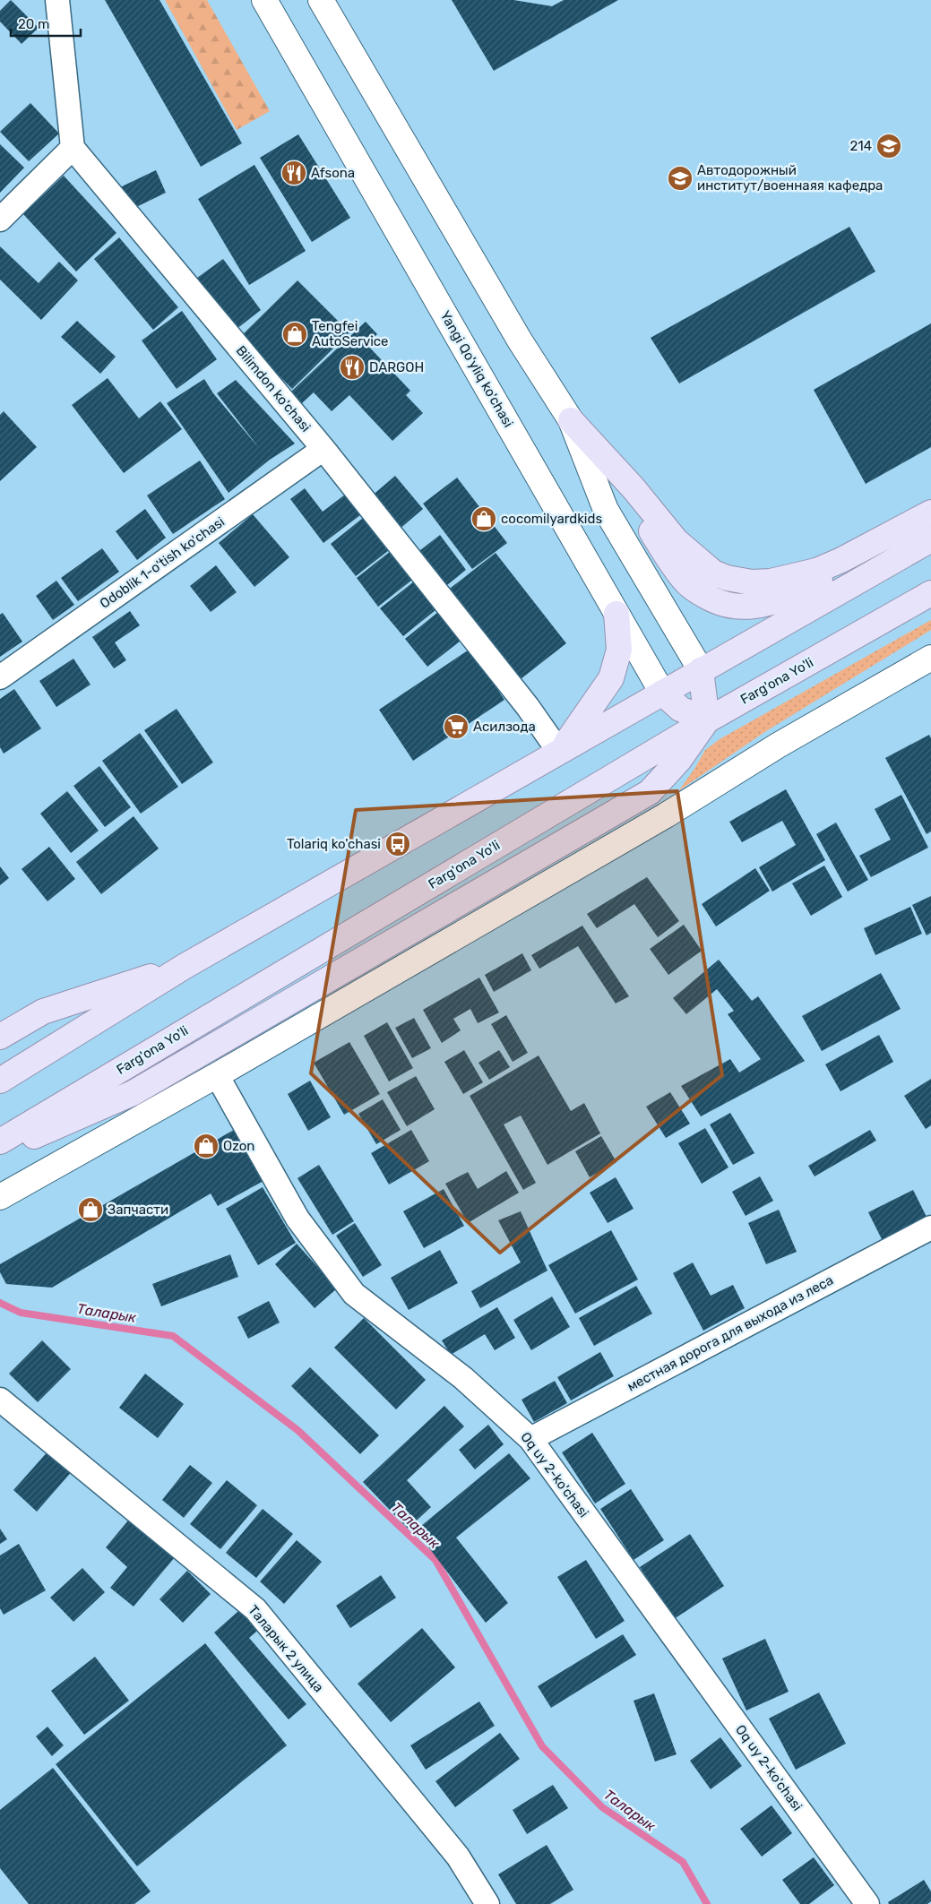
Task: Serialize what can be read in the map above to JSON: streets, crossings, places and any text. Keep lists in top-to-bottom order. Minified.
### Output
{"streets":{"main road":["Yangi Qo'yliq ko'chasi","Farg'ona Yo'li"],"street":["Bilimdon ko'chasi","Odoblik 1-o'tish ko'chasi","местная дорога для выхода из леса","Oq uy 2-ko'chasi","Таларык 2 улица"]},"crossings":[["Yangi Qo'yliq ko'chasi","Farg'ona Yo'li"],["Bilimdon ko'chasi","Odoblik 1-o'tish ko'chasi"],["местная дорога для выхода из леса","Oq uy 2-ko'chasi"]],"water":["Таларык"],"places":{"school or university":["214","Автодорожный институт/военнаяя кафедра"],"restaurant":["Afsona","DARGOH"],"shop":["Tengfei AutoService","cocomilyardkids","Ozon","Запчасти"],"supermarket":["Асилзода"],"bus stop":["Tolariq ko'chasi"]},"scale_bar":"20 m"}
